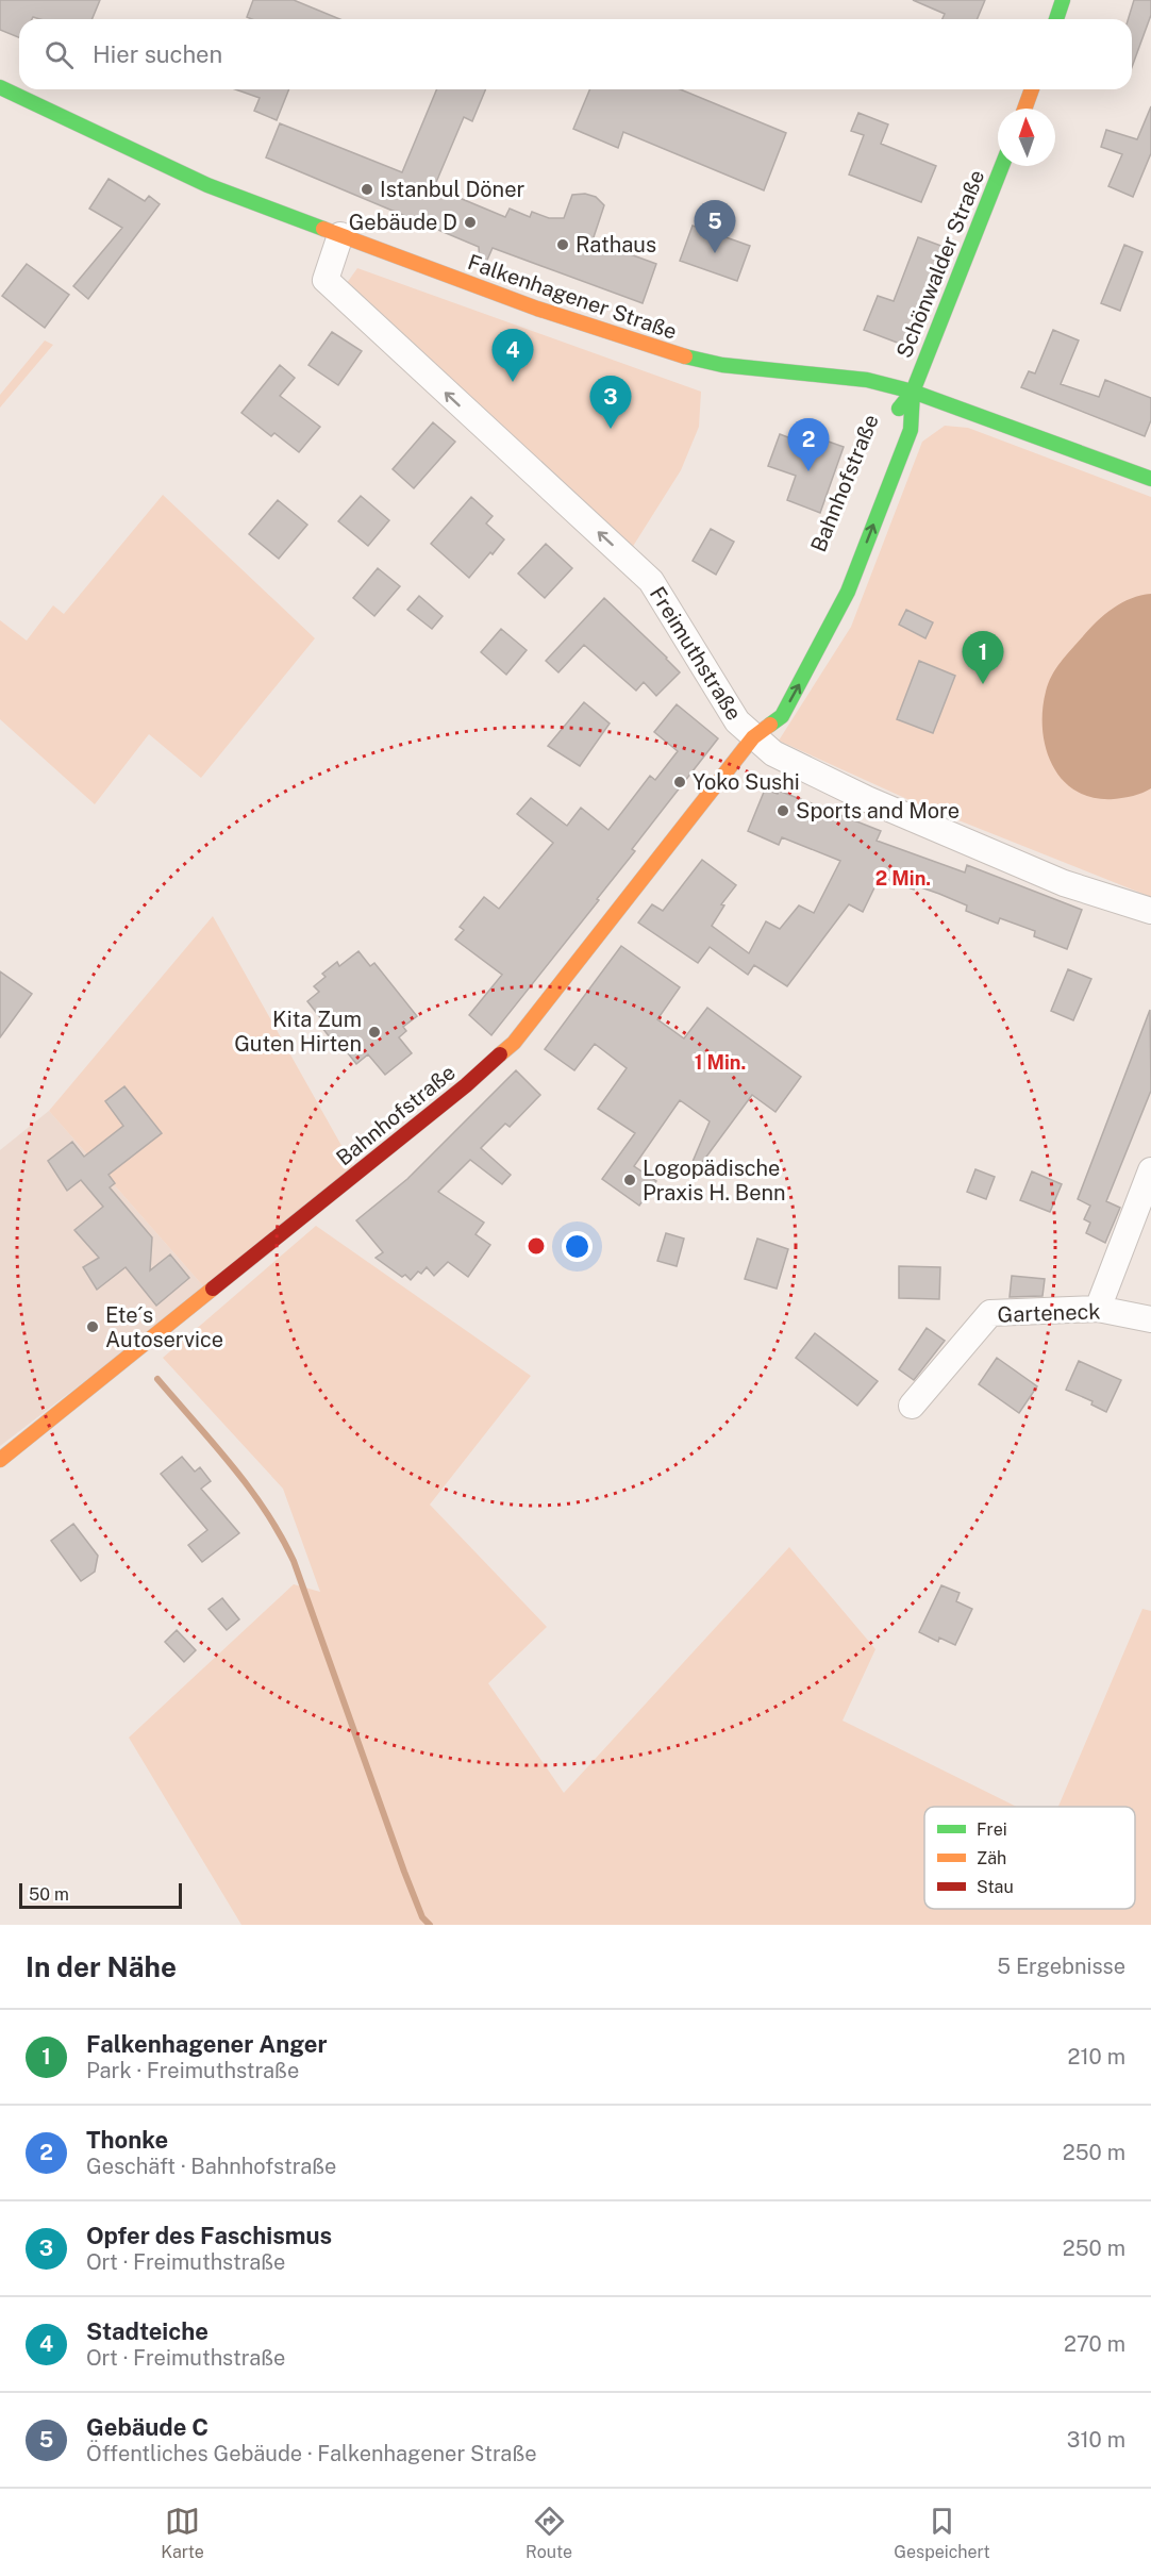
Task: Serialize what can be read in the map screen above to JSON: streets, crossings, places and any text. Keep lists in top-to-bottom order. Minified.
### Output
{"streets":{"main road":["Schönwalder Straße","Falkenhagener Straße","Bahnhofstraße"],"street":["Freimuthstraße","Garteneck"]},"crossings":[["Schönwalder Straße","Falkenhagener Straße"],["Schönwalder Straße","Bahnhofstraße"],["Falkenhagener Straße","Bahnhofstraße"],["Falkenhagener Straße","Freimuthstraße"],["Bahnhofstraße","Freimuthstraße"]],"one_way":["Freimuthstraße"],"places":["Istanbul Döner","Gebäude D","Rathaus","Yoko Sushi","Sports and More","Kita Zum Guten Hirten","Logopädische Praxis H. Benn","Ete´s Autoservice"],"legend":["Frei","Zäh","Stau"],"scale_bar":"50 m","north":"top","page":{"search":"Hier suchen","pins":["5","4","3","2","1"],"scale":"50 m","heading":["In der Nähe","5 Ergebnisse"],"list":[{"mark":"1","name":"Falkenhagener Anger","note":"Park · Freimuthstraße","value":"210 m"},{"mark":"2","name":"Thonke","note":"Geschäft · Bahnhofstraße","value":"250 m"},{"mark":"3","name":"Opfer des Faschismus","note":"Ort · Freimuthstraße","value":"250 m"},{"mark":"4","name":"Stadteiche","note":"Ort · Freimuthstraße","value":"270 m"},{"mark":"5","name":"Gebäude C","note":"Öffentliches Gebäude · Falkenhagener Straße","value":"310 m"}],"nav":["Karte","Route","Gespeichert"]},"rings":["2 Min.","1 Min."]}
